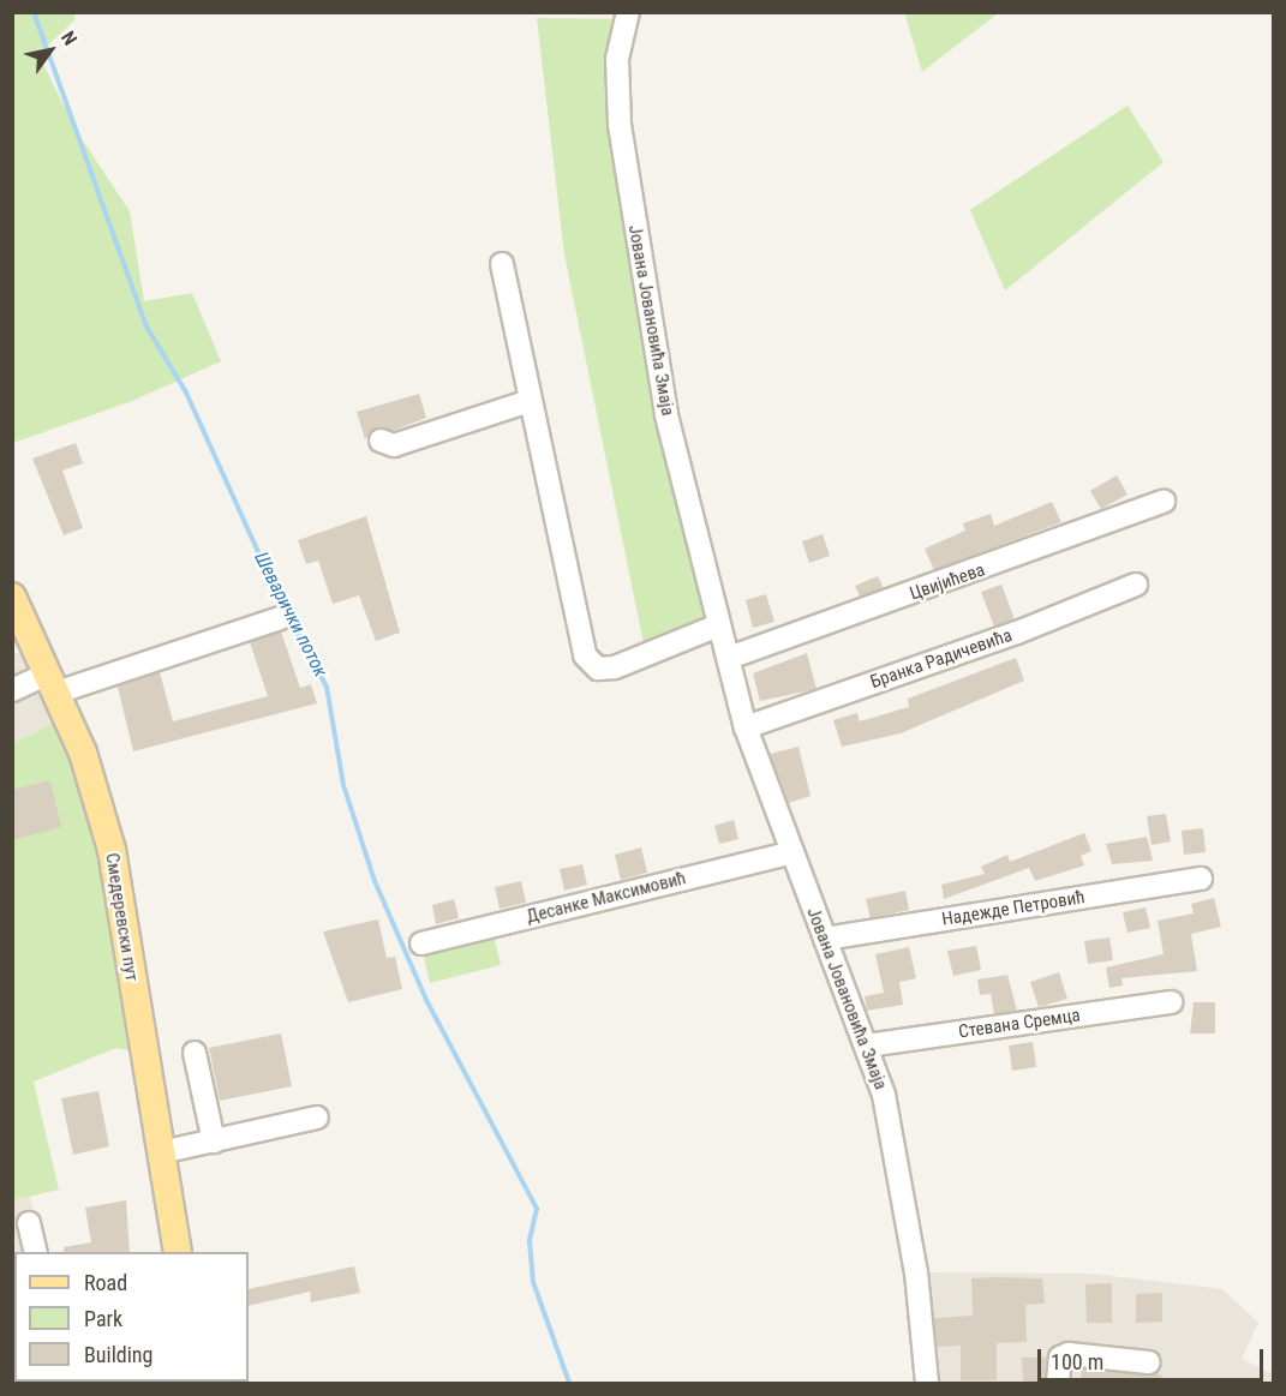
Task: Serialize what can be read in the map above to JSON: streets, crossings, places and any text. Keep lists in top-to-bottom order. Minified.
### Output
{"streets":{"main road":["Смедеревски пут"],"street":["Јована Јовановића Змаја","Цвијићева","Бранка Радичевића","Десанке Максимовић","Надежде Петровић","Стевана Сремца"]},"crossings":[["Јована Јовановића Змаја","Цвијићева"],["Јована Јовановића Змаја","Бранка Радичевића"],["Јована Јовановића Змаја","Десанке Максимовић"],["Јована Јовановића Змаја","Надежде Петровић"],["Јована Јовановића Змаја","Стевана Сремца"]],"water":["Шеварички поток"],"legend":["Road","Park","Building"],"scale_bar":"100 m","north":"top right"}
